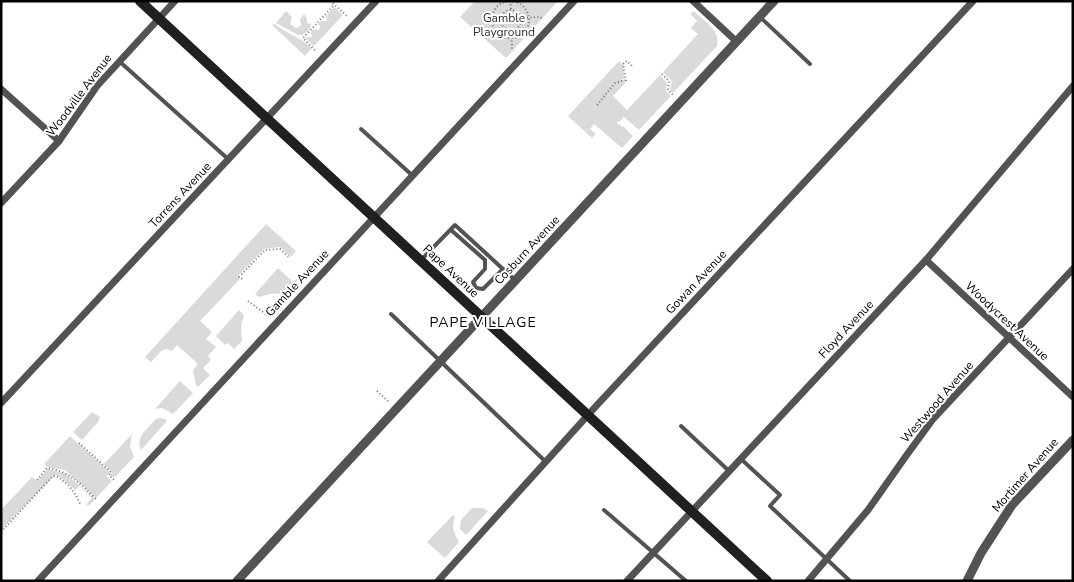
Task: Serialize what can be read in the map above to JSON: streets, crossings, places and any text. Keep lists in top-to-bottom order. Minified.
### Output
{"streets":{"main road":["Pape Avenue"],"street":["Woodville Avenue","Torrens Avenue","Cosburn Avenue","Gowan Avenue","Gamble Avenue","Woodycrest Avenue","Floyd Avenue","Westwood Avenue","Mortimer Avenue"]},"crossings":[["Woodville Avenue","Pape Avenue"],["Torrens Avenue","Pape Avenue"],["Cosburn Avenue","Pape Avenue"],["Pape Avenue","Gowan Avenue"],["Pape Avenue","Gamble Avenue"],["Pape Avenue","Floyd Avenue"],["Woodycrest Avenue","Floyd Avenue"],["Woodycrest Avenue","Westwood Avenue"]],"districts":["PAPE VILLAGE"],"parks":["Gamble Playground"]}
